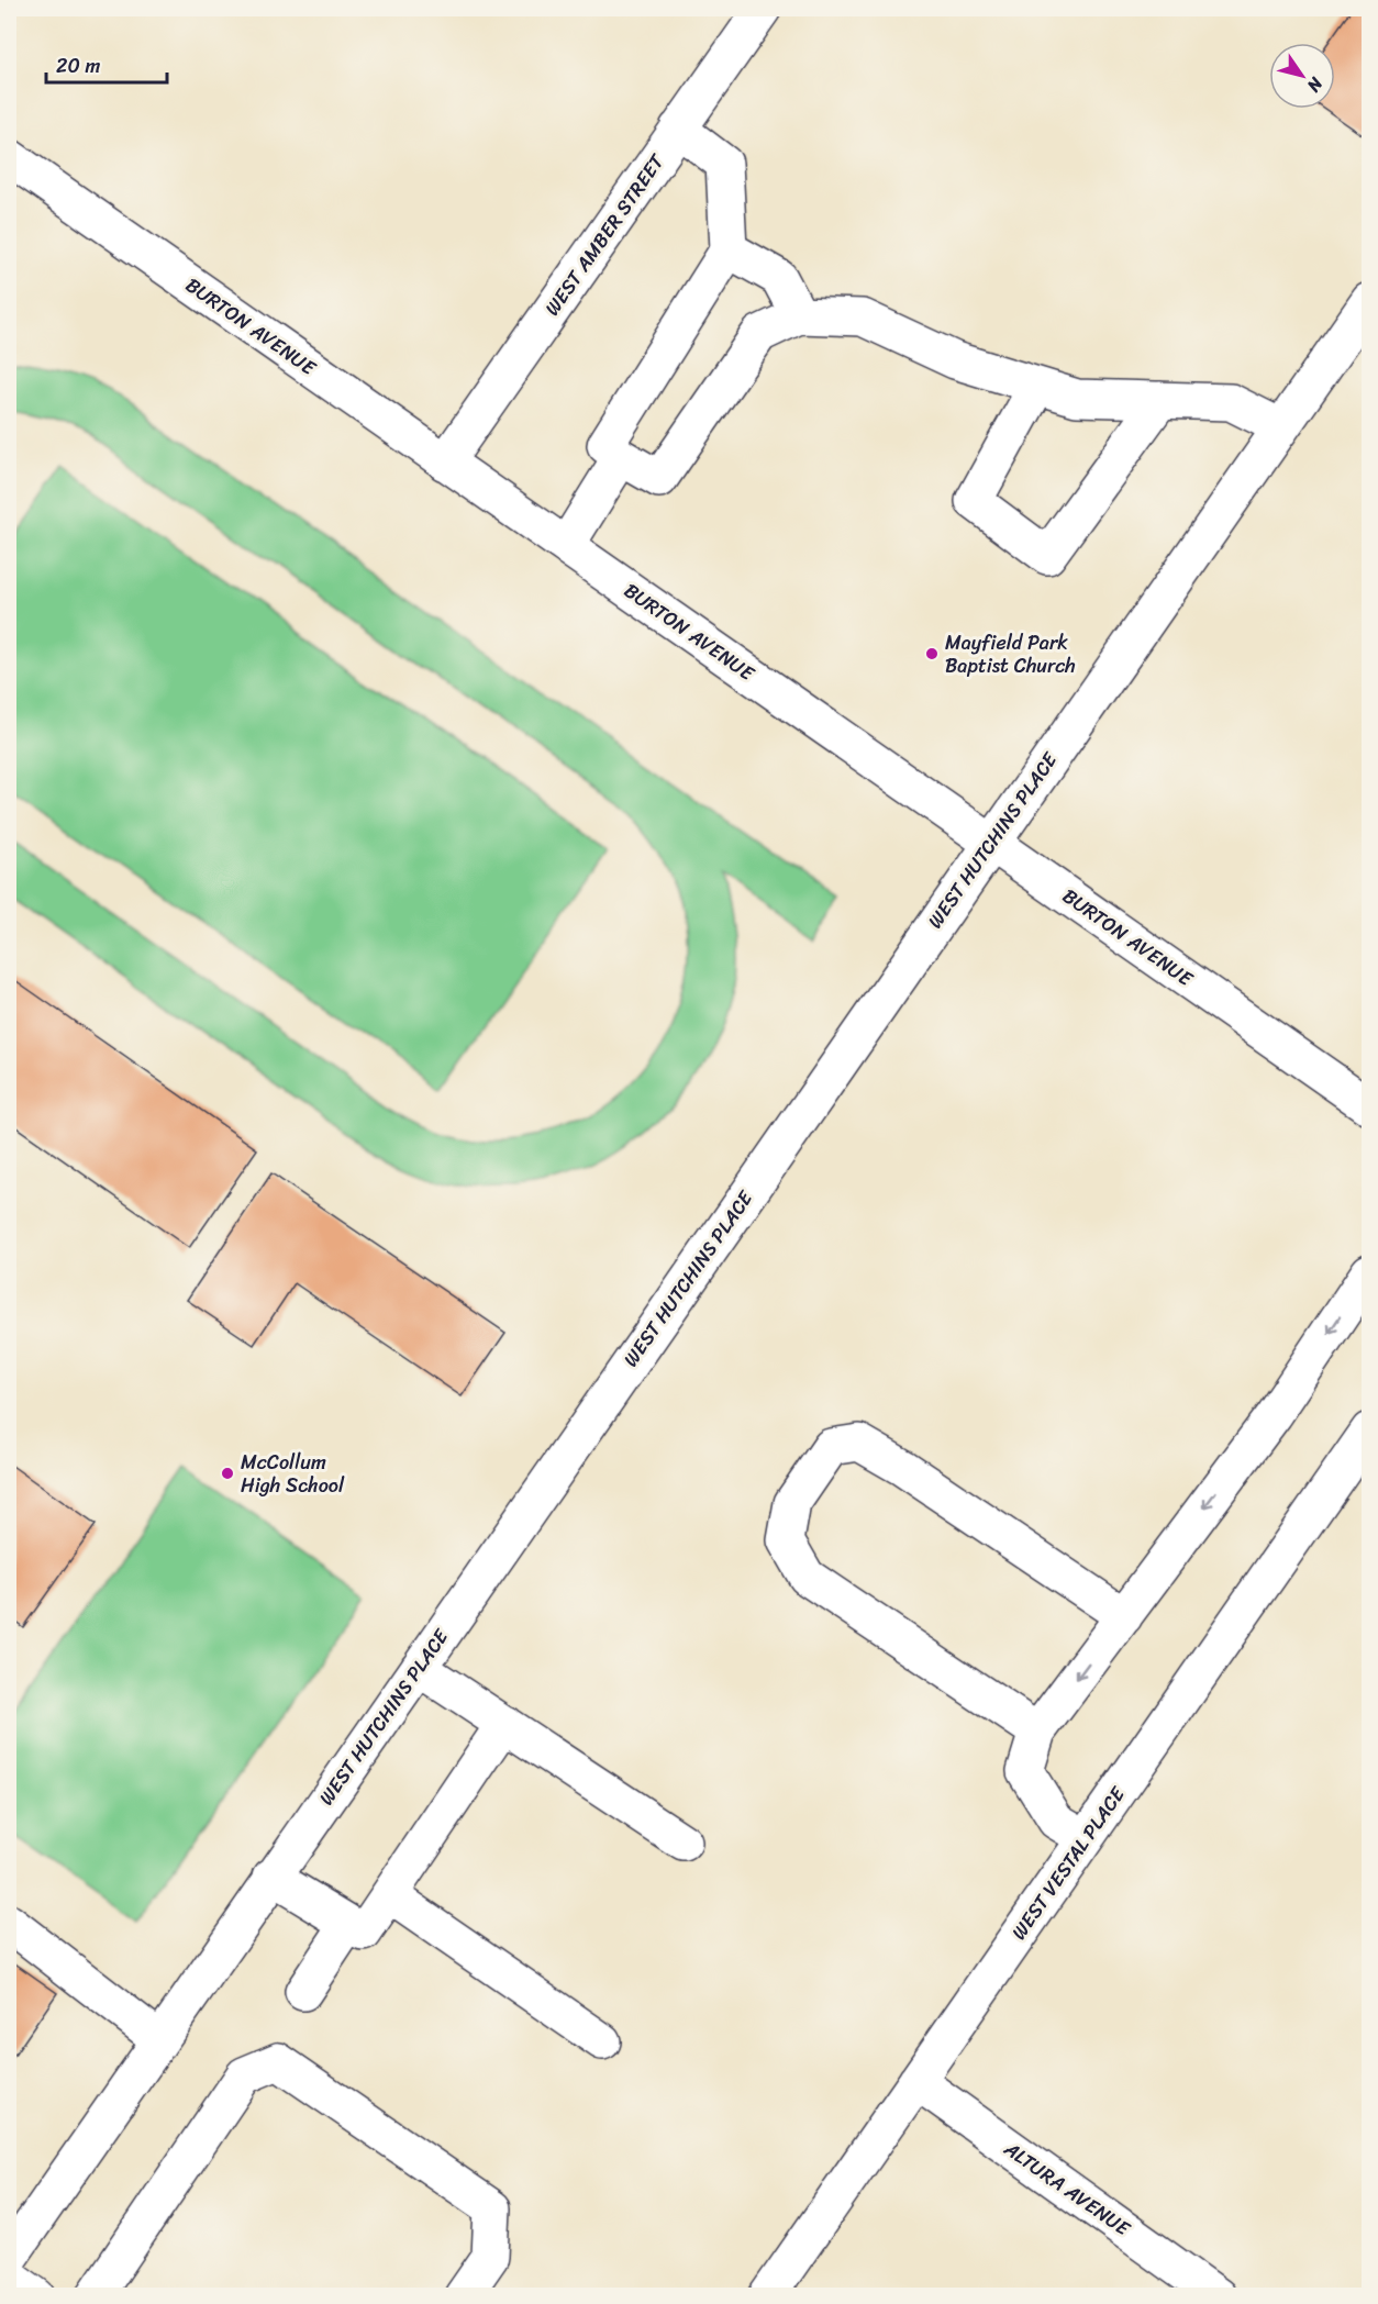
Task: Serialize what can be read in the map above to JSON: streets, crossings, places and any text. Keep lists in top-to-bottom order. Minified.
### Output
{"streets":{"street":["WEST AMBER STREET","BURTON AVENUE","WEST HUTCHINS PLACE","WEST VESTAL PLACE","ALTURA AVENUE"]},"crossings":[["WEST AMBER STREET","BURTON AVENUE"],["BURTON AVENUE","WEST HUTCHINS PLACE"],["WEST VESTAL PLACE","ALTURA AVENUE"]],"places":["Mayfield Park Baptist Church","McCollum High School"],"scale_bar":"20 m","north":"bottom right"}
